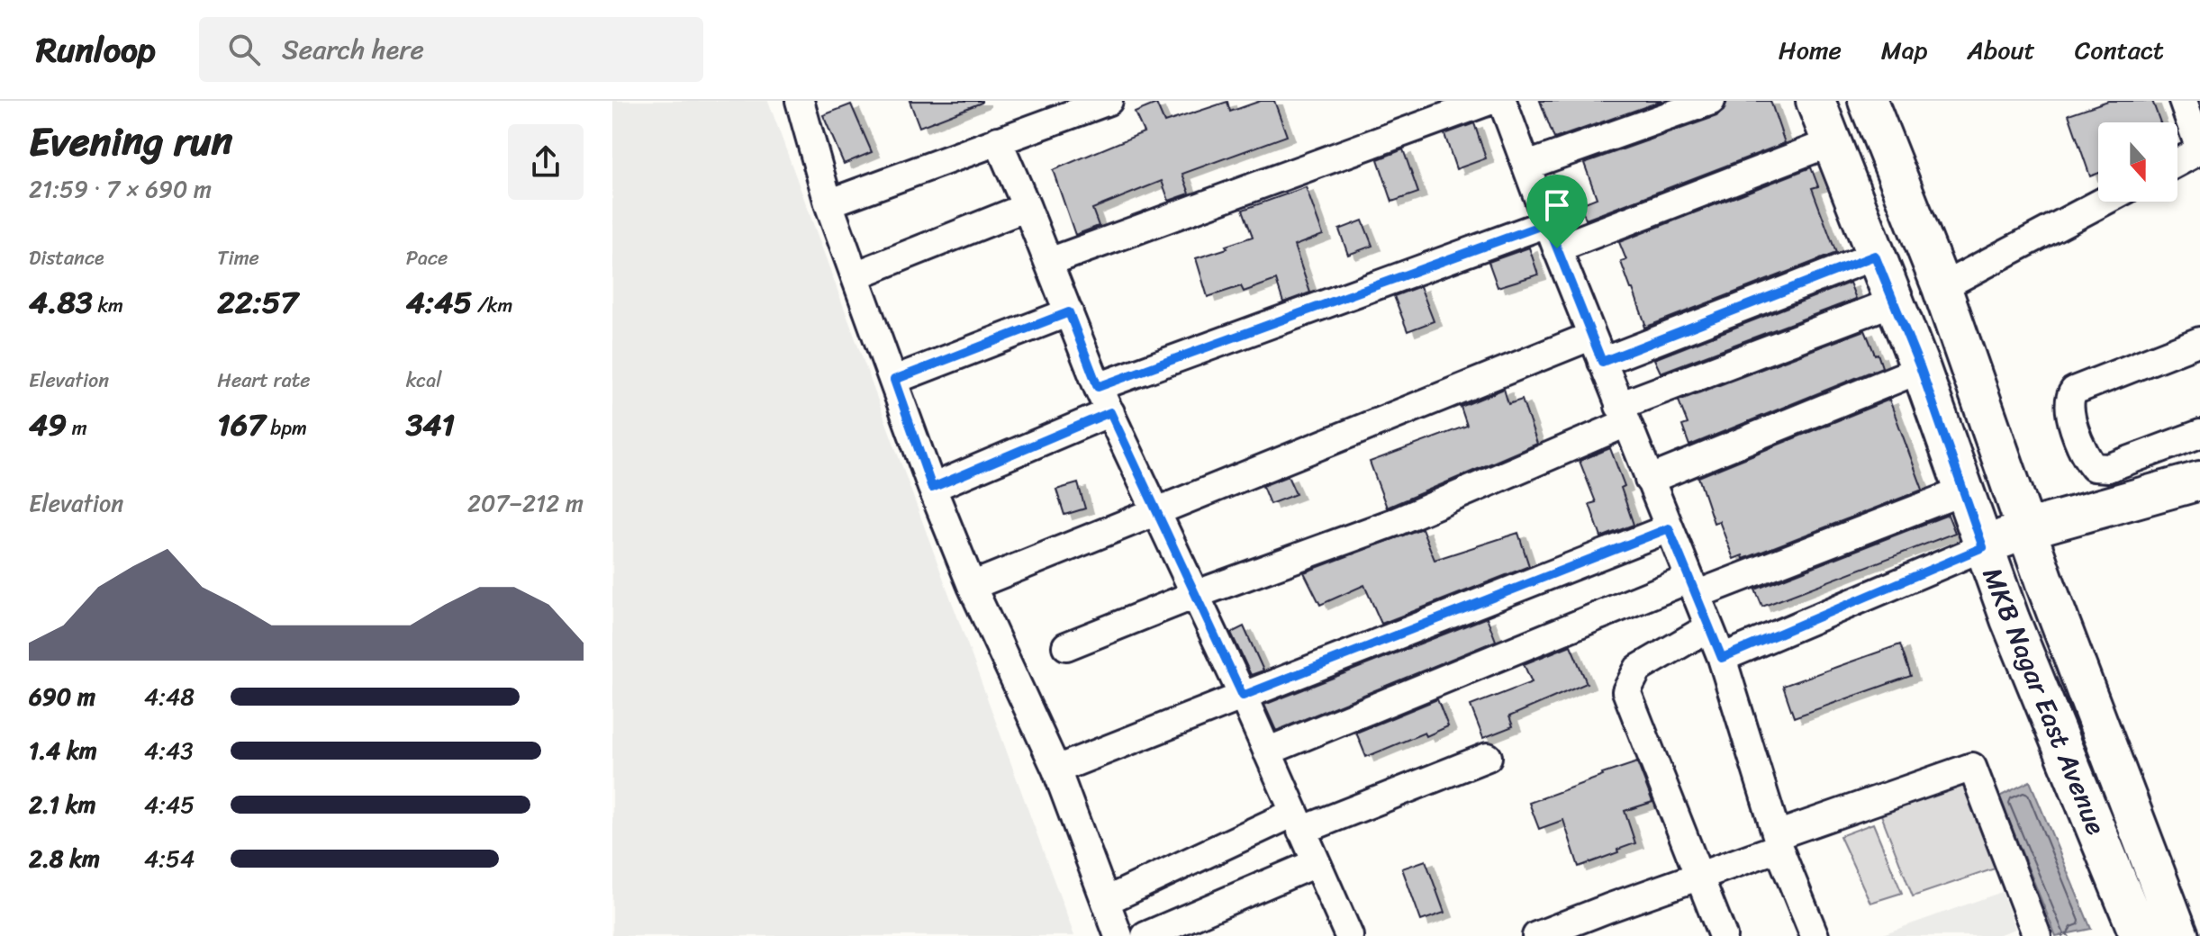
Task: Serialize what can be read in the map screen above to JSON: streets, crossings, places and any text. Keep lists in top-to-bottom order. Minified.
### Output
{"streets":{"main road":["MKB Nagar East Avenue"]},"north":"bottom","page":{"header":"Runloop","search":"Search here","nav":["Home","Map","About","Contact"],"heading":["Evening run","21:59 · 7 × 690 m"],"stats":[["Distance","4.83 km"],["Time","22:57"],["Pace","4:45 /km"],["Elevation","49 m"],["Heart rate","167 bpm"],["kcal","341"]],"chart":["Elevation","207–212 m"],"list":[{"name":"690 m","note":"4:48"},{"name":"1.4 km","note":"4:43"},{"name":"2.1 km","note":"4:45"},{"name":"2.8 km","note":"4:54"}]}}
